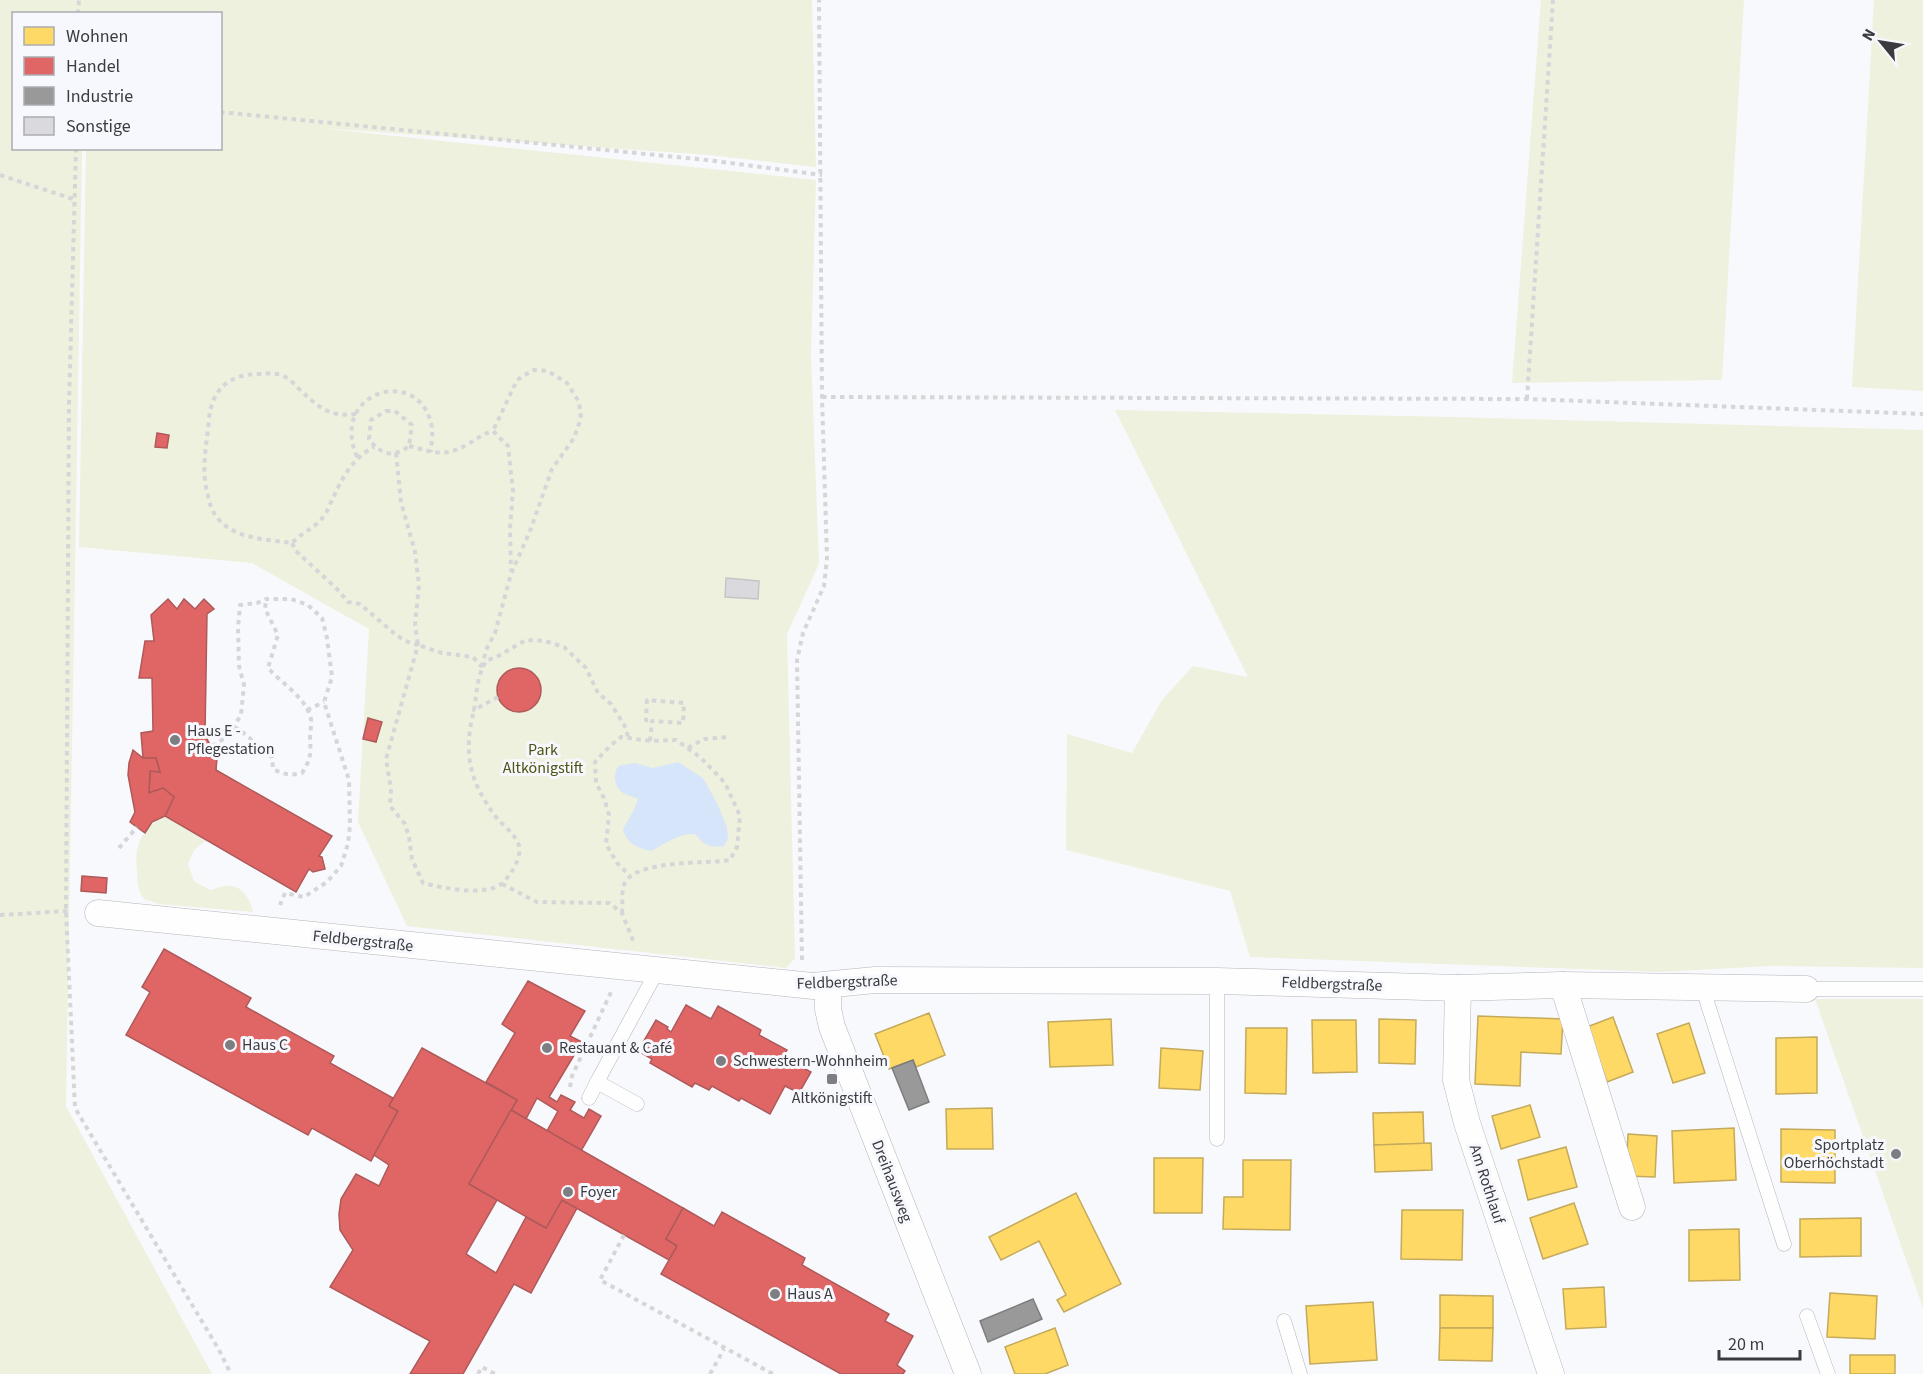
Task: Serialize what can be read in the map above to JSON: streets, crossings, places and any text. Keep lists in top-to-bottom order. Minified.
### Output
{"streets":{"street":["Feldbergstraße","Dreihausweg","Am Rothlauf"]},"crossings":[["Feldbergstraße","Dreihausweg"],["Feldbergstraße","Am Rothlauf"]],"parks":["Park Altkönigstift"],"places":{"other":["Haus E - Pflegestation","Haus C","Restauant & Café","Schwestern-Wohnheim","Sportplatz Oberhöchstadt","Foyer","Haus A"],"transit":["Altkönigstift"]},"legend":["Wohnen","Handel","Industrie","Sonstige"],"scale_bar":"20 m","north":"top left"}
